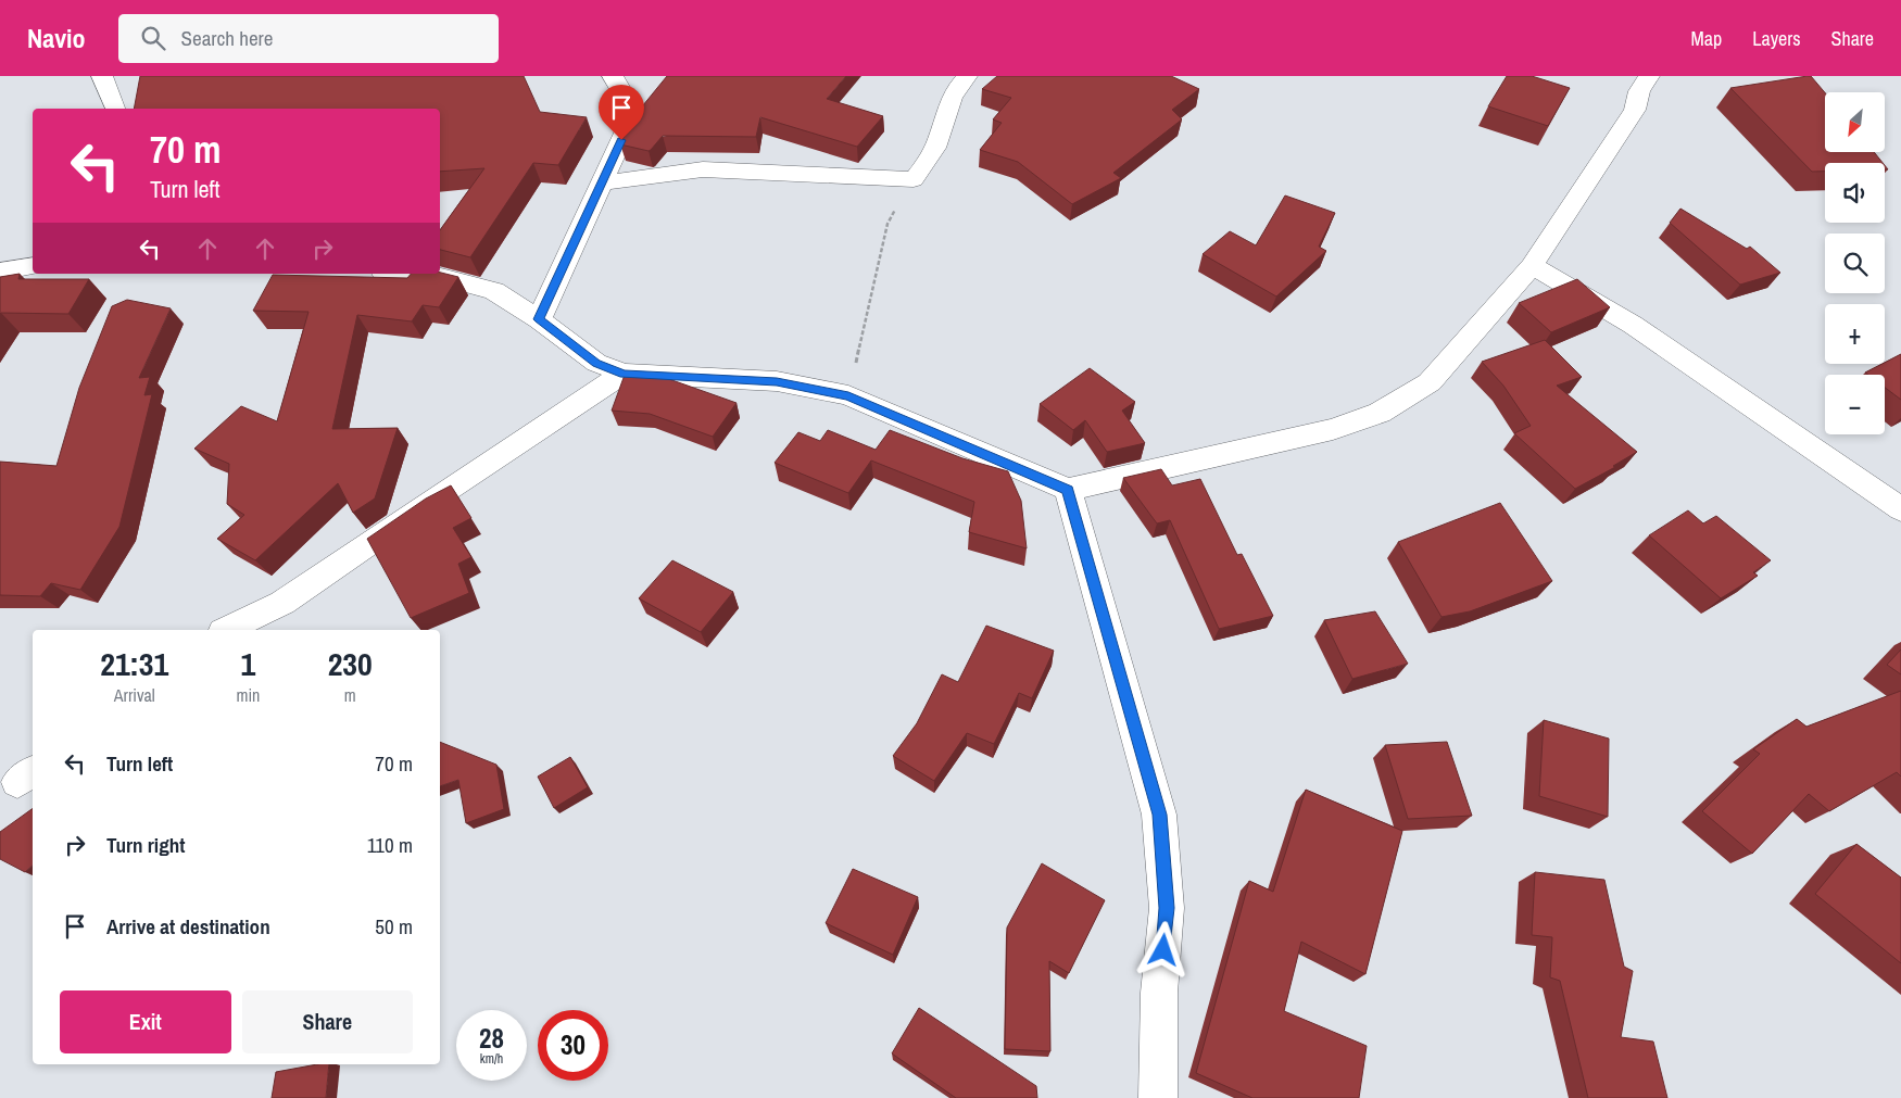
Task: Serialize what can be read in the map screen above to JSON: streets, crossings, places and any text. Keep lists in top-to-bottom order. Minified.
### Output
{"north":"bottom left","page":{"header":"Navio","search":"Search here","nav":["Map","Layers","Share"],"map_buttons":["+","−"],"turn":["70 m","Turn left"],"eta":["21:31","Arrival","1","min","230","m"],"list":[{"name":"Turn left","value":"70 m"},{"name":"Turn right","value":"110 m"},{"name":"Arrive at destination","value":"50 m"}],"buttons":["Exit","Share"],"speed":"28 km/h","limit":"30"}}
